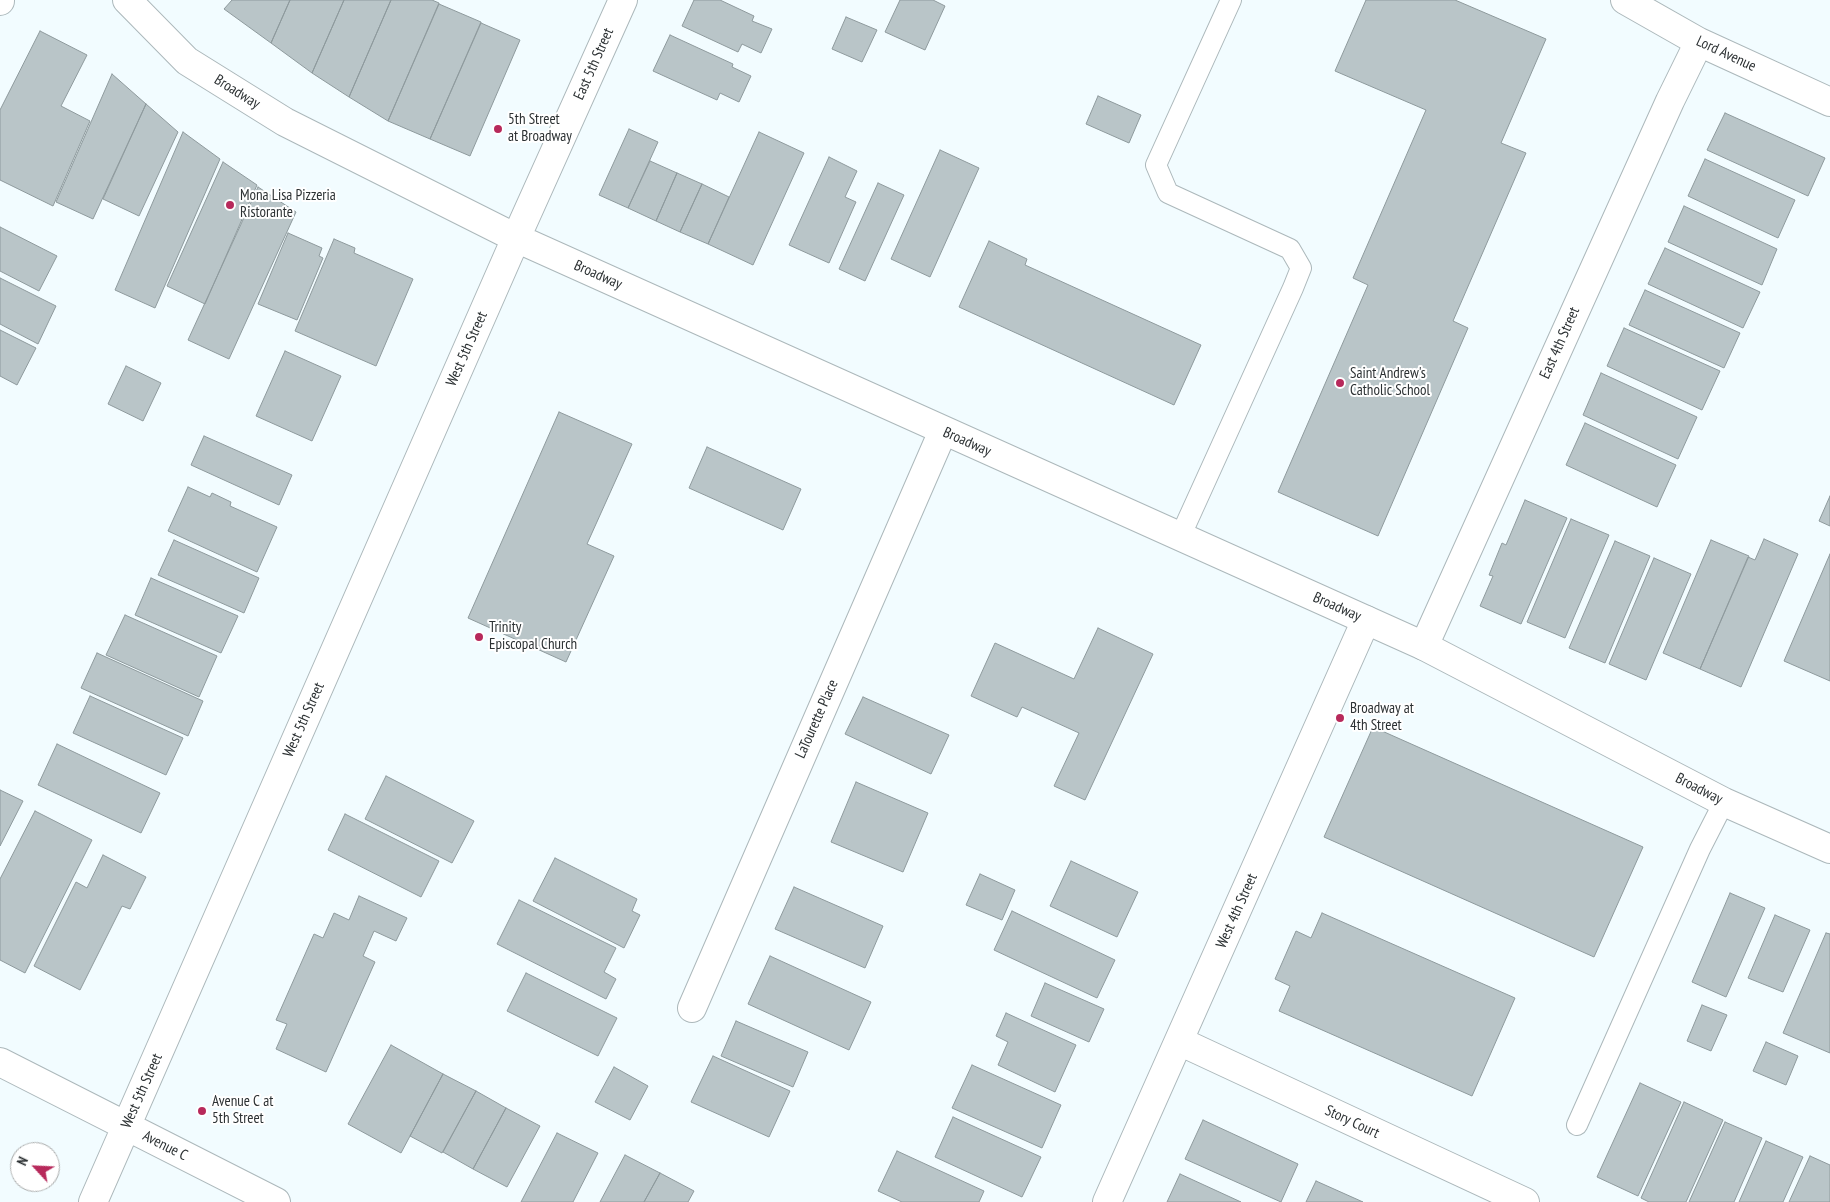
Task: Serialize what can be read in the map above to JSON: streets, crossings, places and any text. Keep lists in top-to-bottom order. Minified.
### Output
{"streets":{"street":["Lord Avenue","East 5th Street","Broadway","East 4th Street","West 5th Street","LaTourette Place","West 4th Street","Story Court","Avenue C"]},"crossings":[["Lord Avenue","East 4th Street"],["East 5th Street","Broadway"],["East 5th Street","West 5th Street"],["Broadway","East 4th Street"],["Broadway","West 5th Street"],["Broadway","LaTourette Place"],["Broadway","West 4th Street"],["West 5th Street","Avenue C"],["West 4th Street","Story Court"]],"places":["5th Street at Broadway","Mona Lisa Pizzeria Ristorante","Saint Andrew's Catholic School","Trinity Episcopal Church","Broadway at 4th Street","Avenue C at 5th Street"],"north":"top left"}
